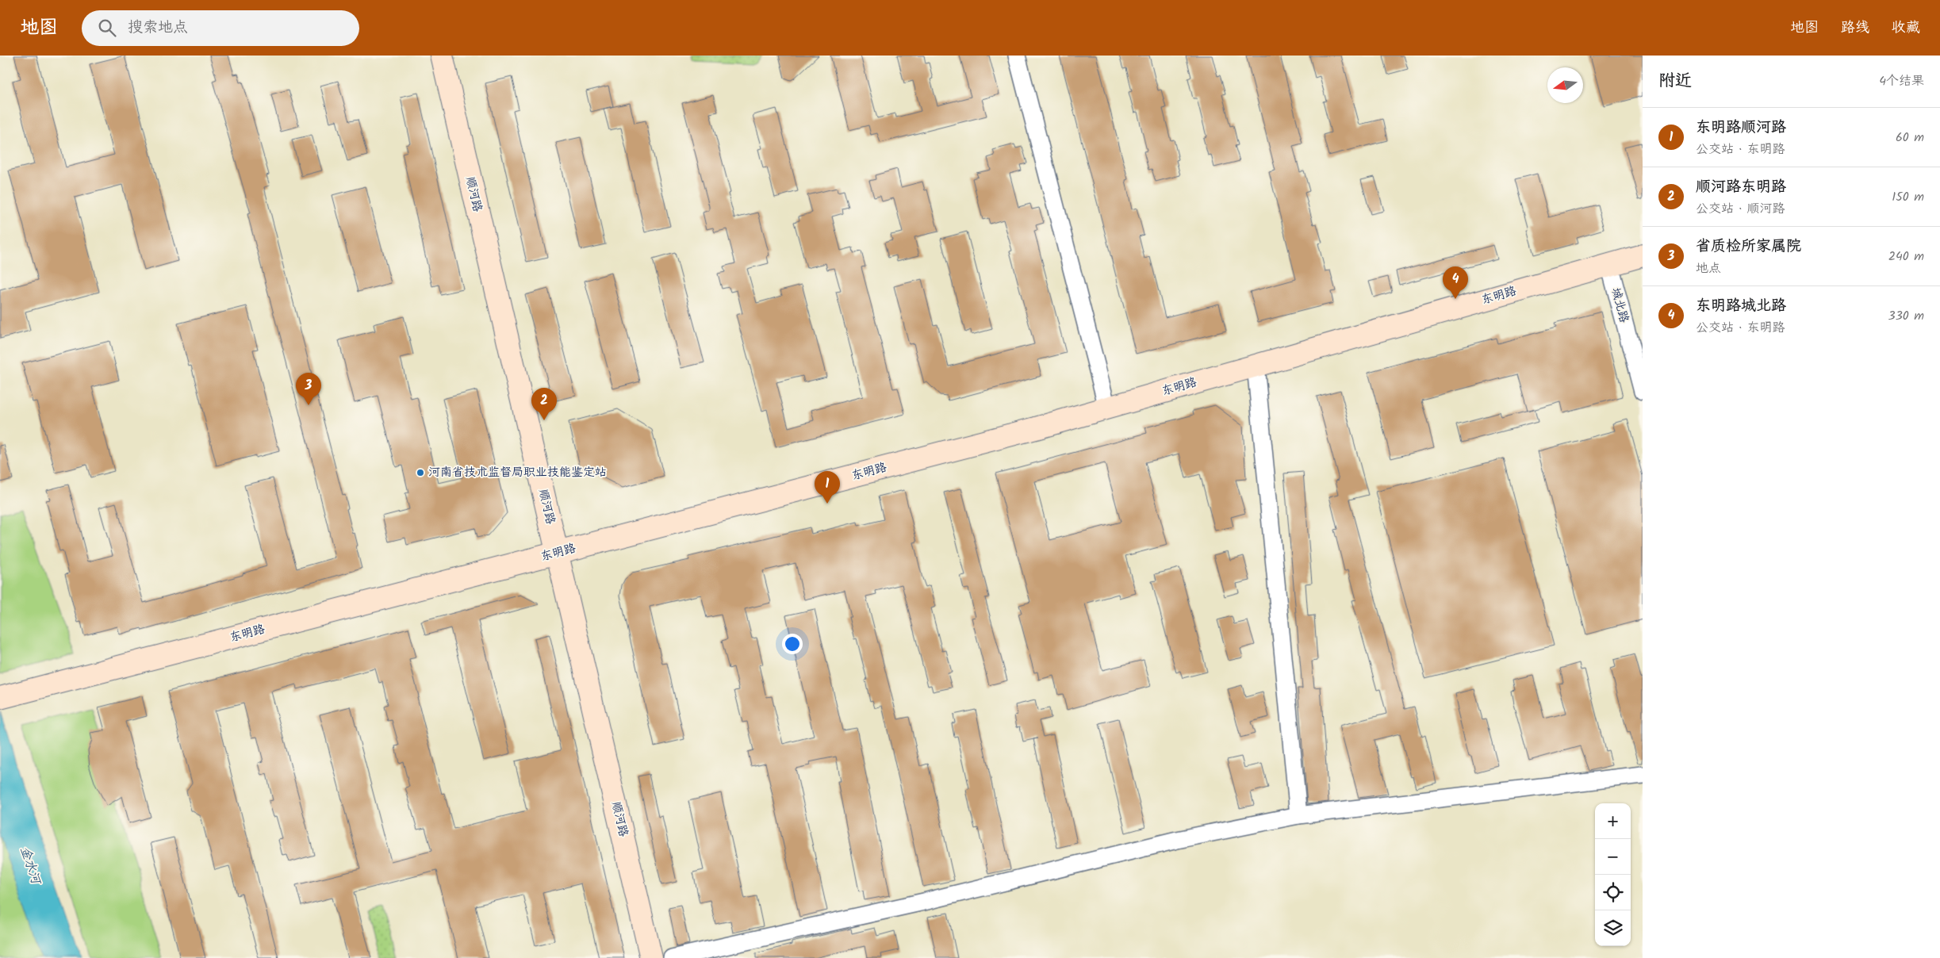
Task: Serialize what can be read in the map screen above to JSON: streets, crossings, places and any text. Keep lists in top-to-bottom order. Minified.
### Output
{"streets":{"street":["顺河路","东明路","城北路"]},"crossings":[["顺河路","东明路"],["东明路","城北路"]],"water":["金水河"],"places":["河南省技术监督局职业技能鉴定站"],"north":"left","page":{"header":"地图","search":"搜索地点","nav":["地图","路线","收藏"],"heading":["附近","4个结果"],"list":[{"mark":"1","name":"东明路顺河路","note":"公交站 · 东明路","value":"60 m"},{"mark":"2","name":"顺河路东明路","note":"公交站 · 顺河路","value":"150 m"},{"mark":"3","name":"省质检所家属院","note":"地点","value":"240 m"},{"mark":"4","name":"东明路城北路","note":"公交站 · 东明路","value":"330 m"}],"pins":["4","3","2","1"],"map_buttons":["+","−"]}}
